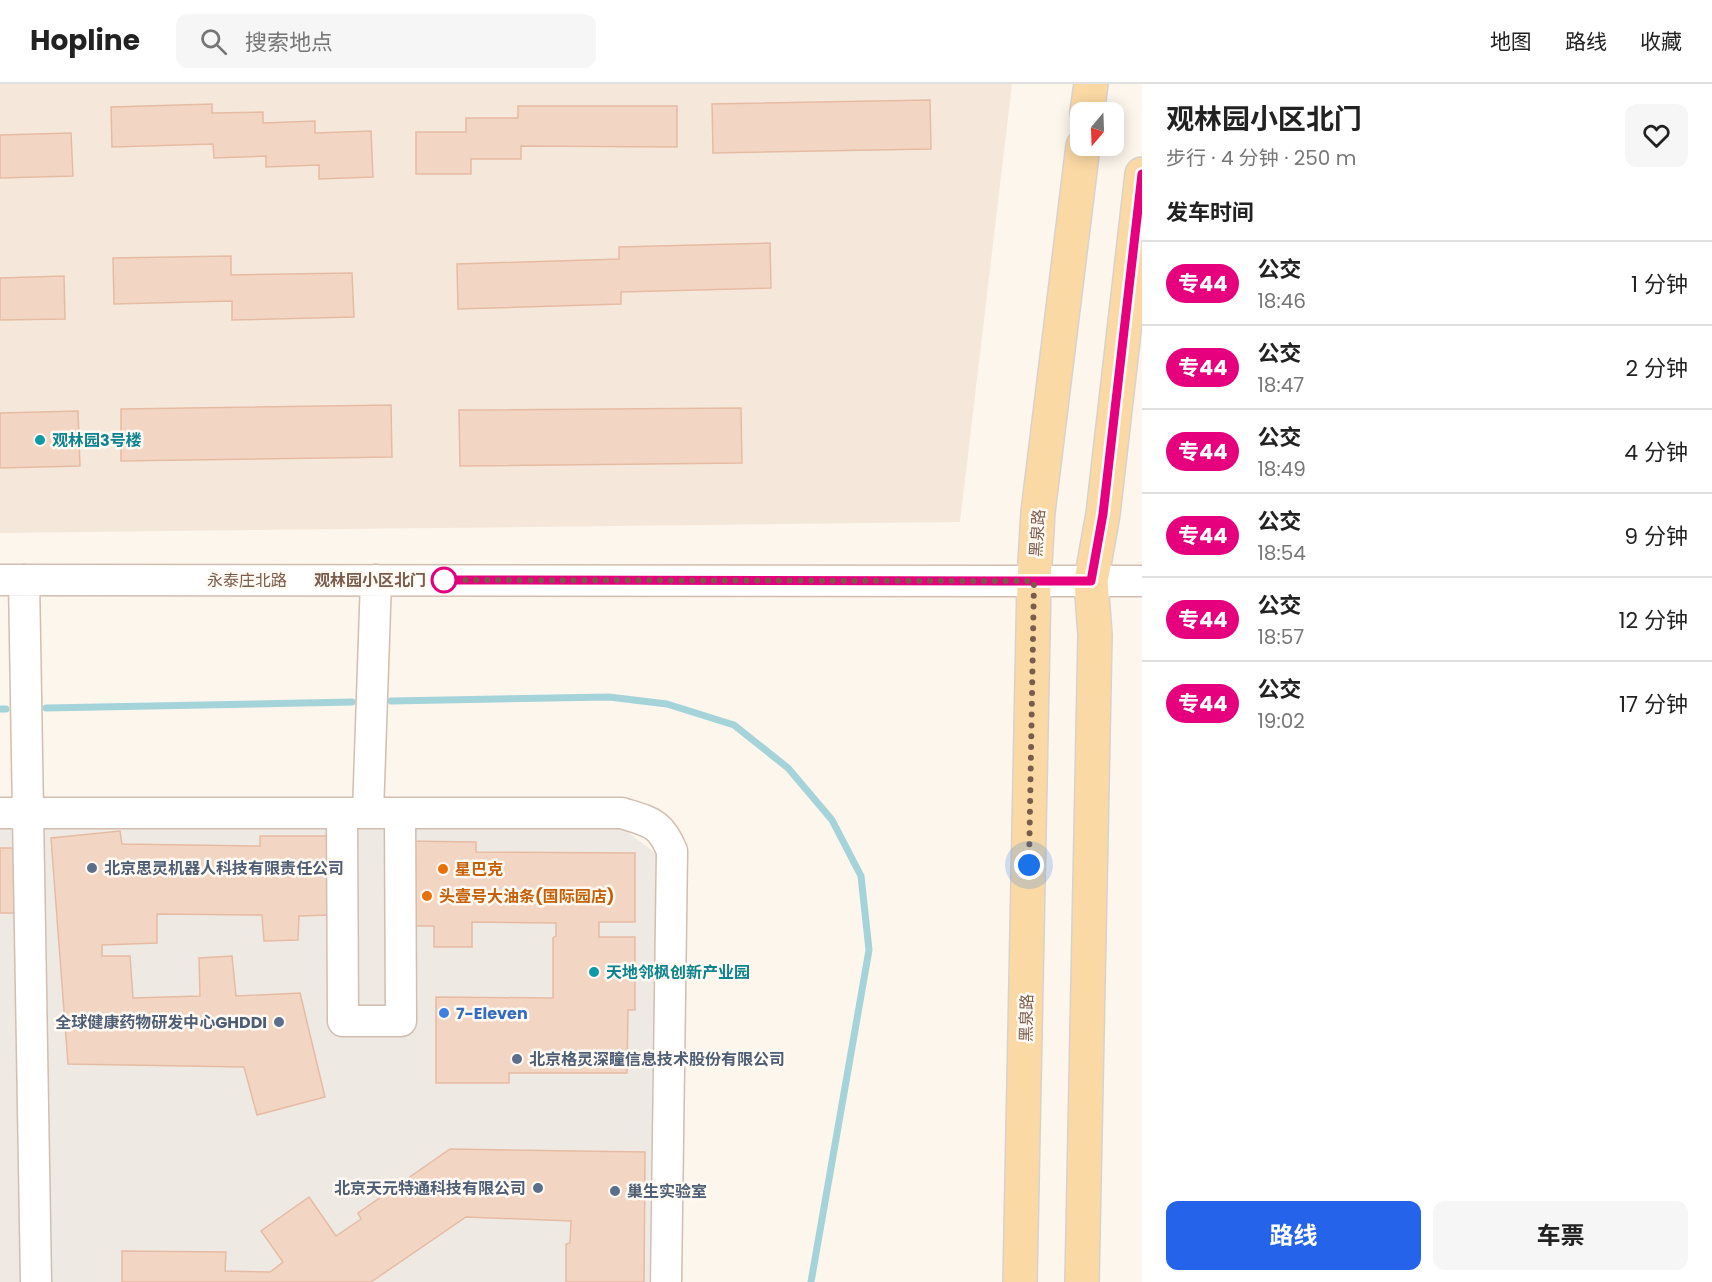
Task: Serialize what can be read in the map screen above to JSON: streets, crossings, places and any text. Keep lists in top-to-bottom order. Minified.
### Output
{"streets":{"main road":["黑泉路"],"street":["永泰庄北路"]},"crossings":[["黑泉路","永泰庄北路"]],"places":["观林园3号楼","观林园小区北门","北京思灵机器人科技有限责任公司","星巴克","头壹号大油条(国际园店)","天地邻枫创新产业园","7-Eleven","全球健康药物研发中心GHDDI","北京格灵深瞳信息技术股份有限公司","北京天元特通科技有限公司","巢生实验室"],"lines":["bus line 专44"],"north":"bottom","page":{"header":"Hopline","search":"搜索地点","nav":["地图","路线","收藏"],"heading":[["观林园小区北门","步行 · 4 分钟 · 250 m"],"发车时间"],"list":[{"mark":"专44","name":"公交","note":"18:46","value":"1 分钟"},{"mark":"专44","name":"公交","note":"18:47","value":"2 分钟"},{"mark":"专44","name":"公交","note":"18:49","value":"4 分钟"},{"mark":"专44","name":"公交","note":"18:54","value":"9 分钟"},{"mark":"专44","name":"公交","note":"18:57","value":"12 分钟"},{"mark":"专44","name":"公交","note":"19:02","value":"17 分钟"}],"buttons":["路线","车票"]}}
